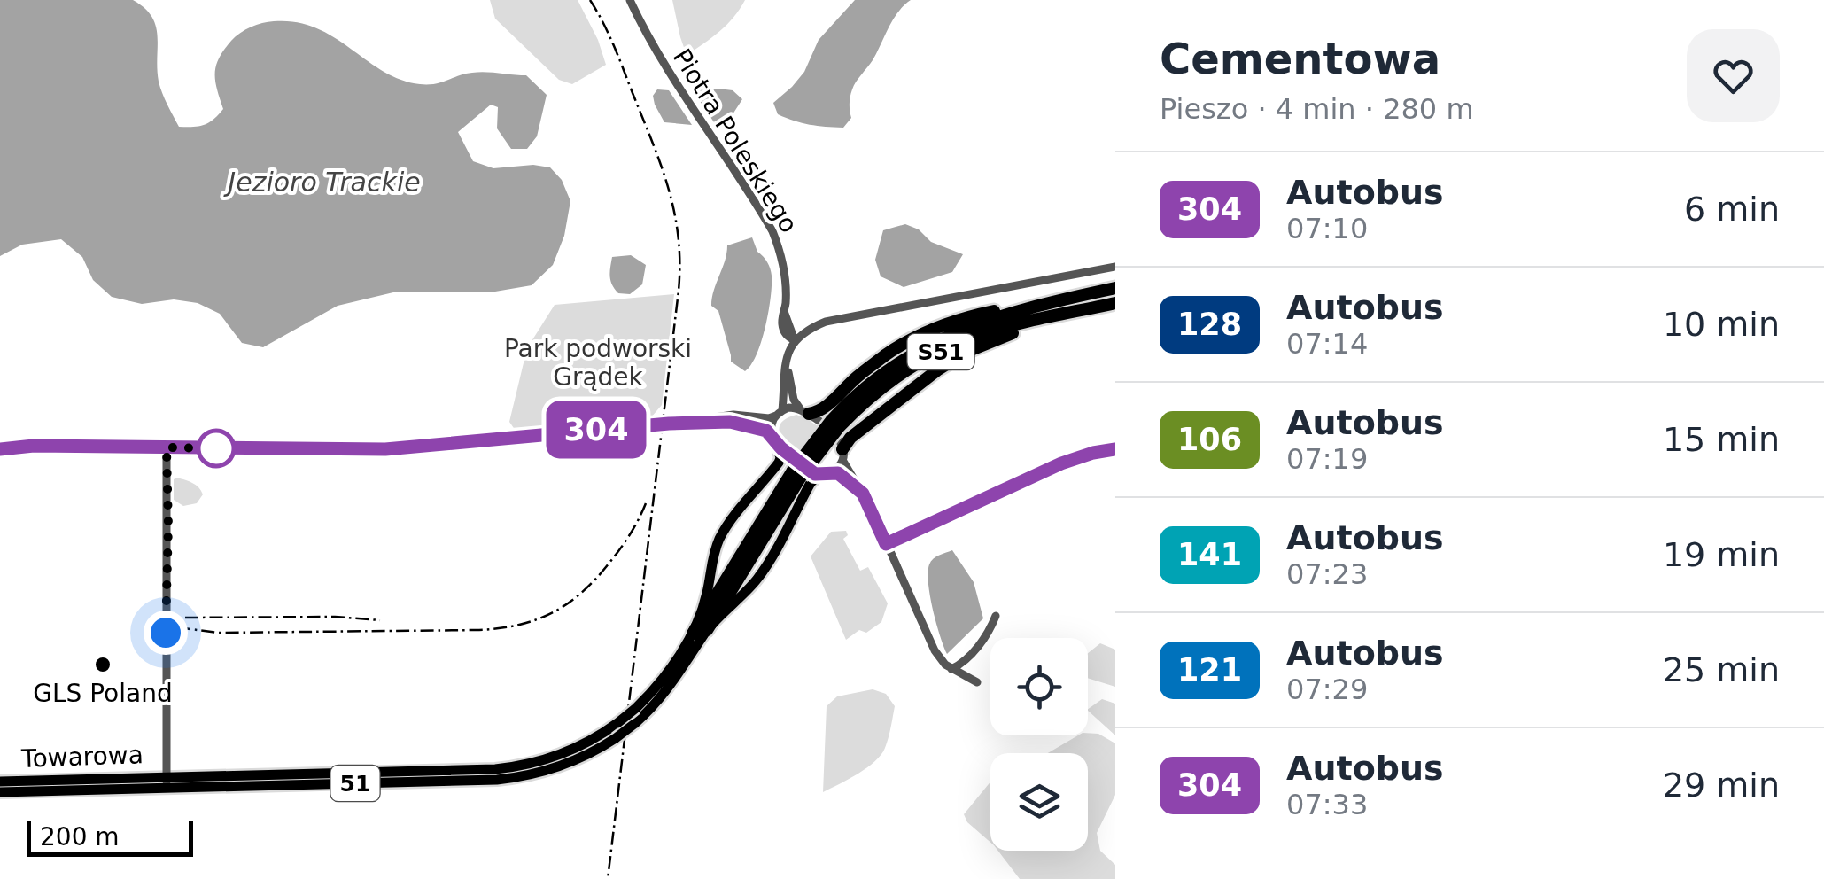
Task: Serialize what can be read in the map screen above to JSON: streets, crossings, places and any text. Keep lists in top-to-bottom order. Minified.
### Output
{"streets":{"highway":["S51"],"main road":["Towarowa","51"],"street":["Piotra Poleskiego"]},"crossings":[["S51","51"],["Towarowa","51"]],"water":["Jezioro Trackie"],"parks":["Park podworski Grądek"],"places":["GLS Poland"],"lines":["bus line 304"],"scale_bar":"200 m","page":{"on_map":"304","heading":["Cementowa","Pieszo · 4 min · 280 m"],"list":[{"mark":"304","name":"Autobus","note":"07:10","value":"6 min"},{"mark":"128","name":"Autobus","note":"07:14","value":"10 min"},{"mark":"106","name":"Autobus","note":"07:19","value":"15 min"},{"mark":"141","name":"Autobus","note":"07:23","value":"19 min"},{"mark":"121","name":"Autobus","note":"07:29","value":"25 min"},{"mark":"304","name":"Autobus","note":"07:33","value":"29 min"}],"scale":"200 m"}}
